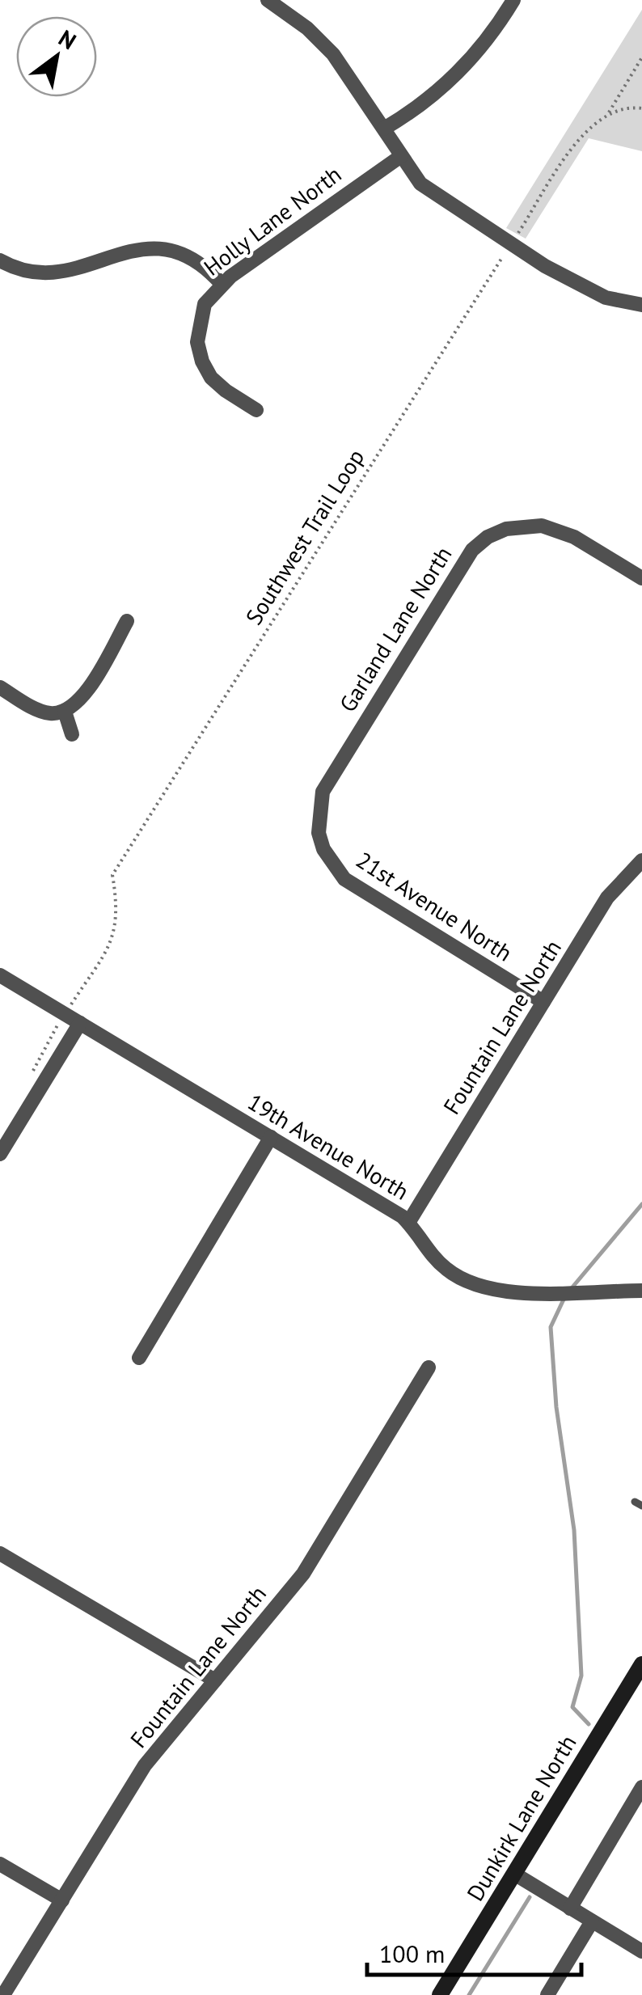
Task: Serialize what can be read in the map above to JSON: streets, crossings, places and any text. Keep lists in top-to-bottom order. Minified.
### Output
{"streets":{"street":["Holly Lane North","Garland Lane North","21st Avenue North","Fountain Lane North","19th Avenue North","Dunkirk Lane North"],"path":["Southwest Trail Loop"]},"crossings":[["Garland Lane North","21st Avenue North"],["21st Avenue North","Fountain Lane North"],["Fountain Lane North","19th Avenue North"]],"scale_bar":"100 m","north":"top right"}
